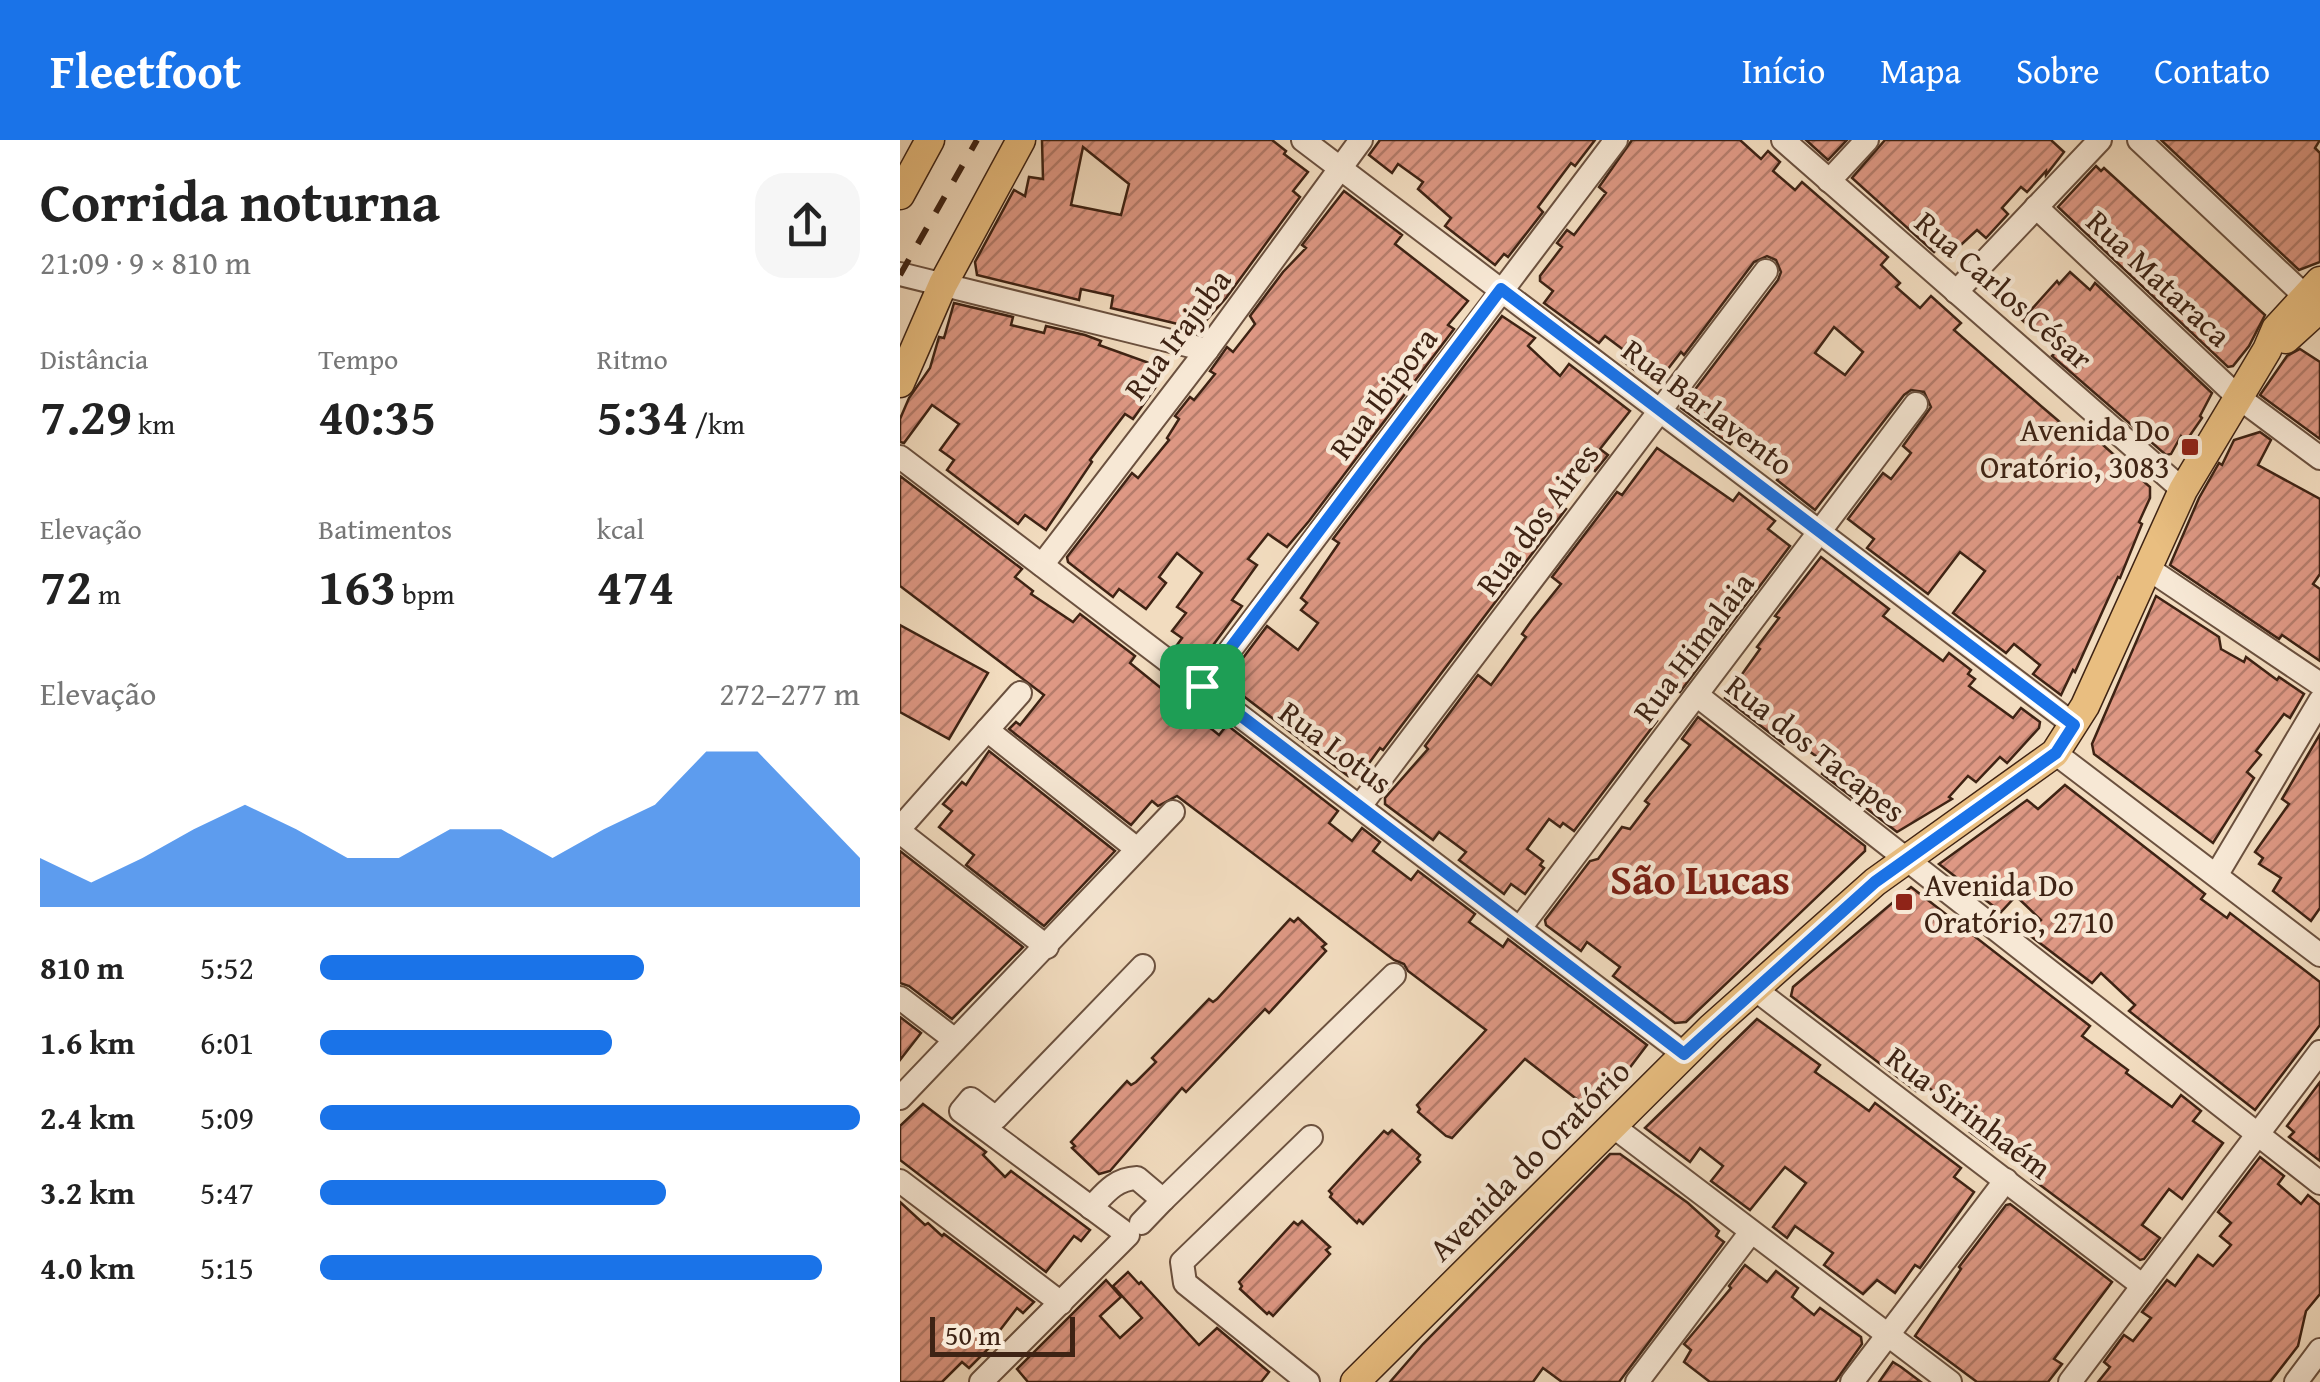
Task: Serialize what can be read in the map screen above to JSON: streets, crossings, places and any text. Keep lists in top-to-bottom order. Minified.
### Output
{"streets":{"main road":["Avenida do Oratório"],"street":["Rua Mataraca","Rua Carlos César","Rua Irajuba","Rua Ibipora","Rua Barlavento","Rua dos Aires","Rua Himalaia","Rua Lotus","Rua dos Tacapes","Rua Sirinhaém"]},"crossings":[["Rua Mataraca","Avenida do Oratório"],["Rua Carlos César","Avenida do Oratório"],["Rua Irajuba","Rua Barlavento"],["Rua Irajuba","Rua Lotus"],["Rua Ibipora","Rua Barlavento"],["Rua Ibipora","Rua Lotus"],["Rua Barlavento","Rua dos Aires"],["Rua Barlavento","Rua Himalaia"],["Rua Barlavento","Avenida do Oratório"],["Rua dos Aires","Rua Lotus"],["Rua Himalaia","Rua Lotus"],["Rua Himalaia","Rua dos Tacapes"],["Rua Lotus","Avenida do Oratório"],["Rua dos Tacapes","Avenida do Oratório"],["Rua Sirinhaém","Avenida do Oratório"]],"districts":["São Lucas"],"places":{"transit":["Avenida Do Oratório, 3083","Avenida Do Oratório, 2710"]},"scale_bar":"50 m","page":{"header":"Fleetfoot","nav":["Início","Mapa","Sobre","Contato"],"heading":["Corrida noturna","21:09 · 9 × 810 m"],"stats":[["Distância","7.29 km"],["Tempo","40:35"],["Ritmo","5:34 /km"],["Elevação","72 m"],["Batimentos","163 bpm"],["kcal","474"]],"chart":["Elevação","272–277 m"],"list":[{"name":"810 m","note":"5:52"},{"name":"1.6 km","note":"6:01"},{"name":"2.4 km","note":"5:09"},{"name":"3.2 km","note":"5:47"},{"name":"4.0 km","note":"5:15"}],"scale":"50 m"}}
